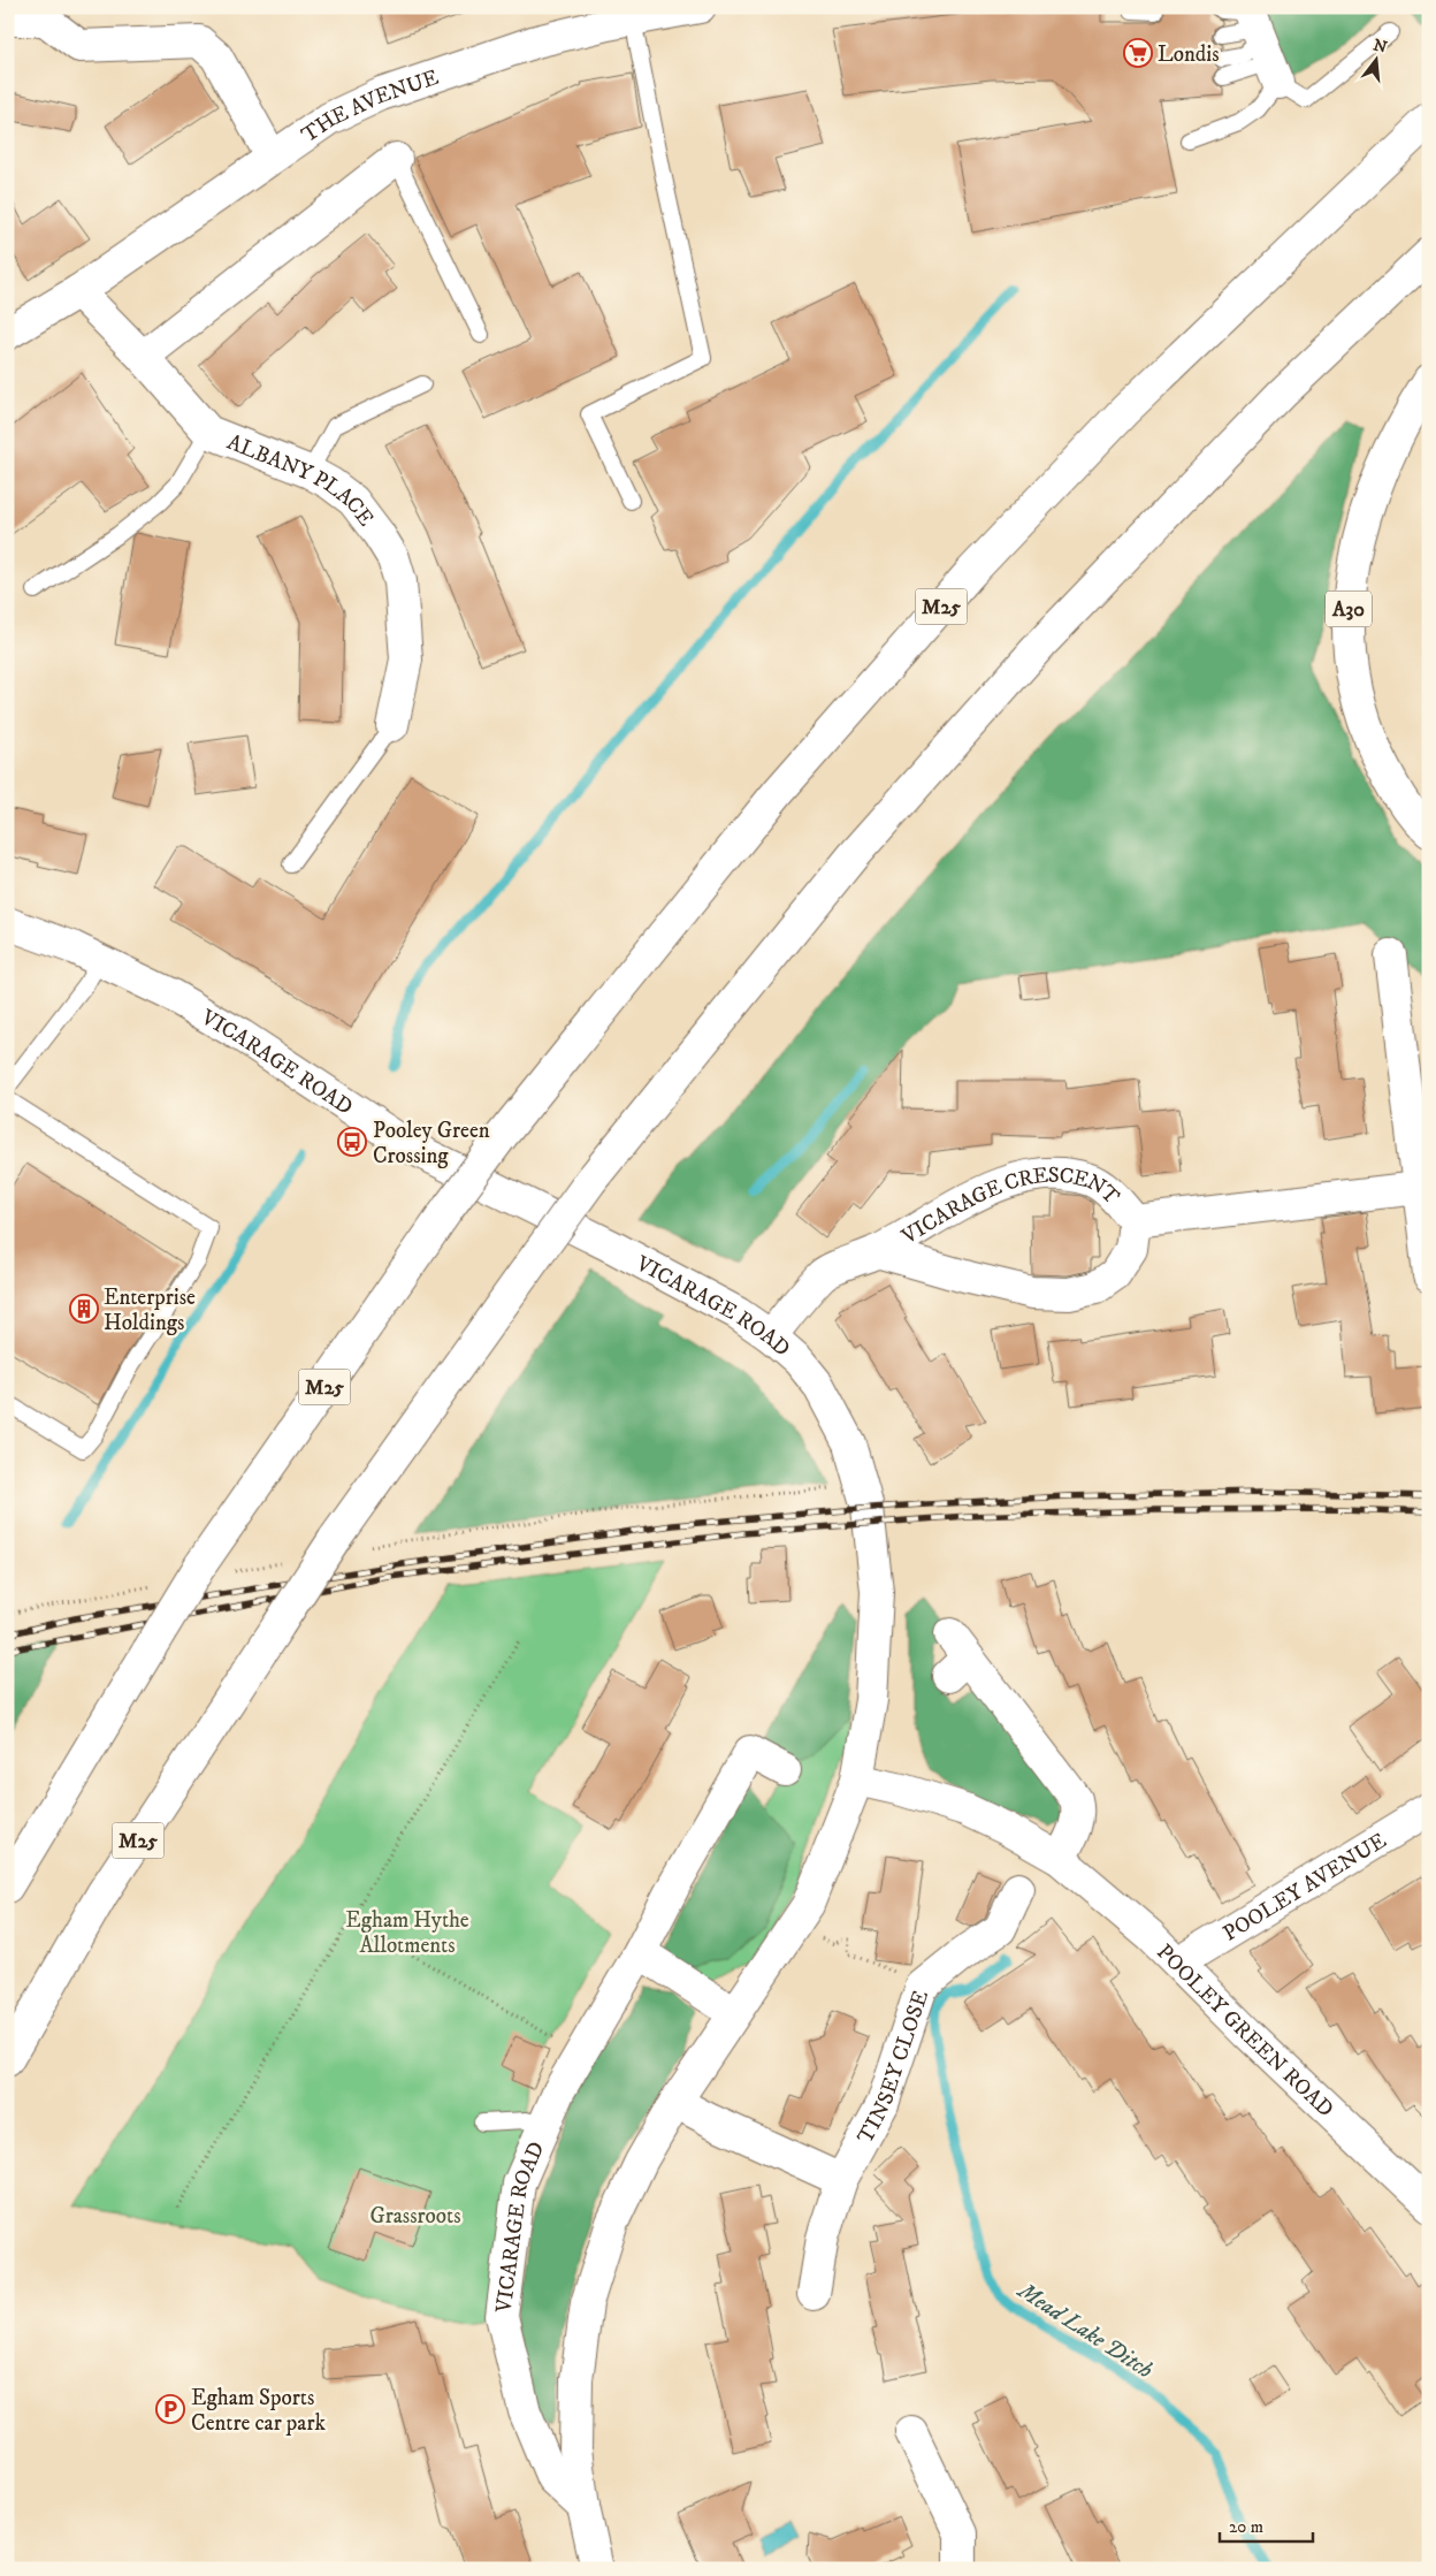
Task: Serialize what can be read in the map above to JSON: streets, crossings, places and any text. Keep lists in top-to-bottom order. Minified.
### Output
{"streets":{"main road":["THE AVENUE","ALBANY PLACE","M25","A30","VICARAGE ROAD","VICARAGE CRESCENT","POOLEY AVENUE","POOLEY GREEN ROAD","TINSEY CLOSE"]},"crossings":[["THE AVENUE","ALBANY PLACE"],["VICARAGE ROAD","VICARAGE CRESCENT"],["VICARAGE ROAD","POOLEY GREEN ROAD"],["POOLEY AVENUE","POOLEY GREEN ROAD"]],"water":["Mead Lake Ditch"],"parks":["Egham Hythe Allotments","Grassroots"],"places":{"supermarket":["Londis"],"bus stop":["Pooley Green Crossing"],"building":["Enterprise Holdings"],"parking":["Egham Sports Centre car park"]},"scale_bar":"20 m","north":"top"}
